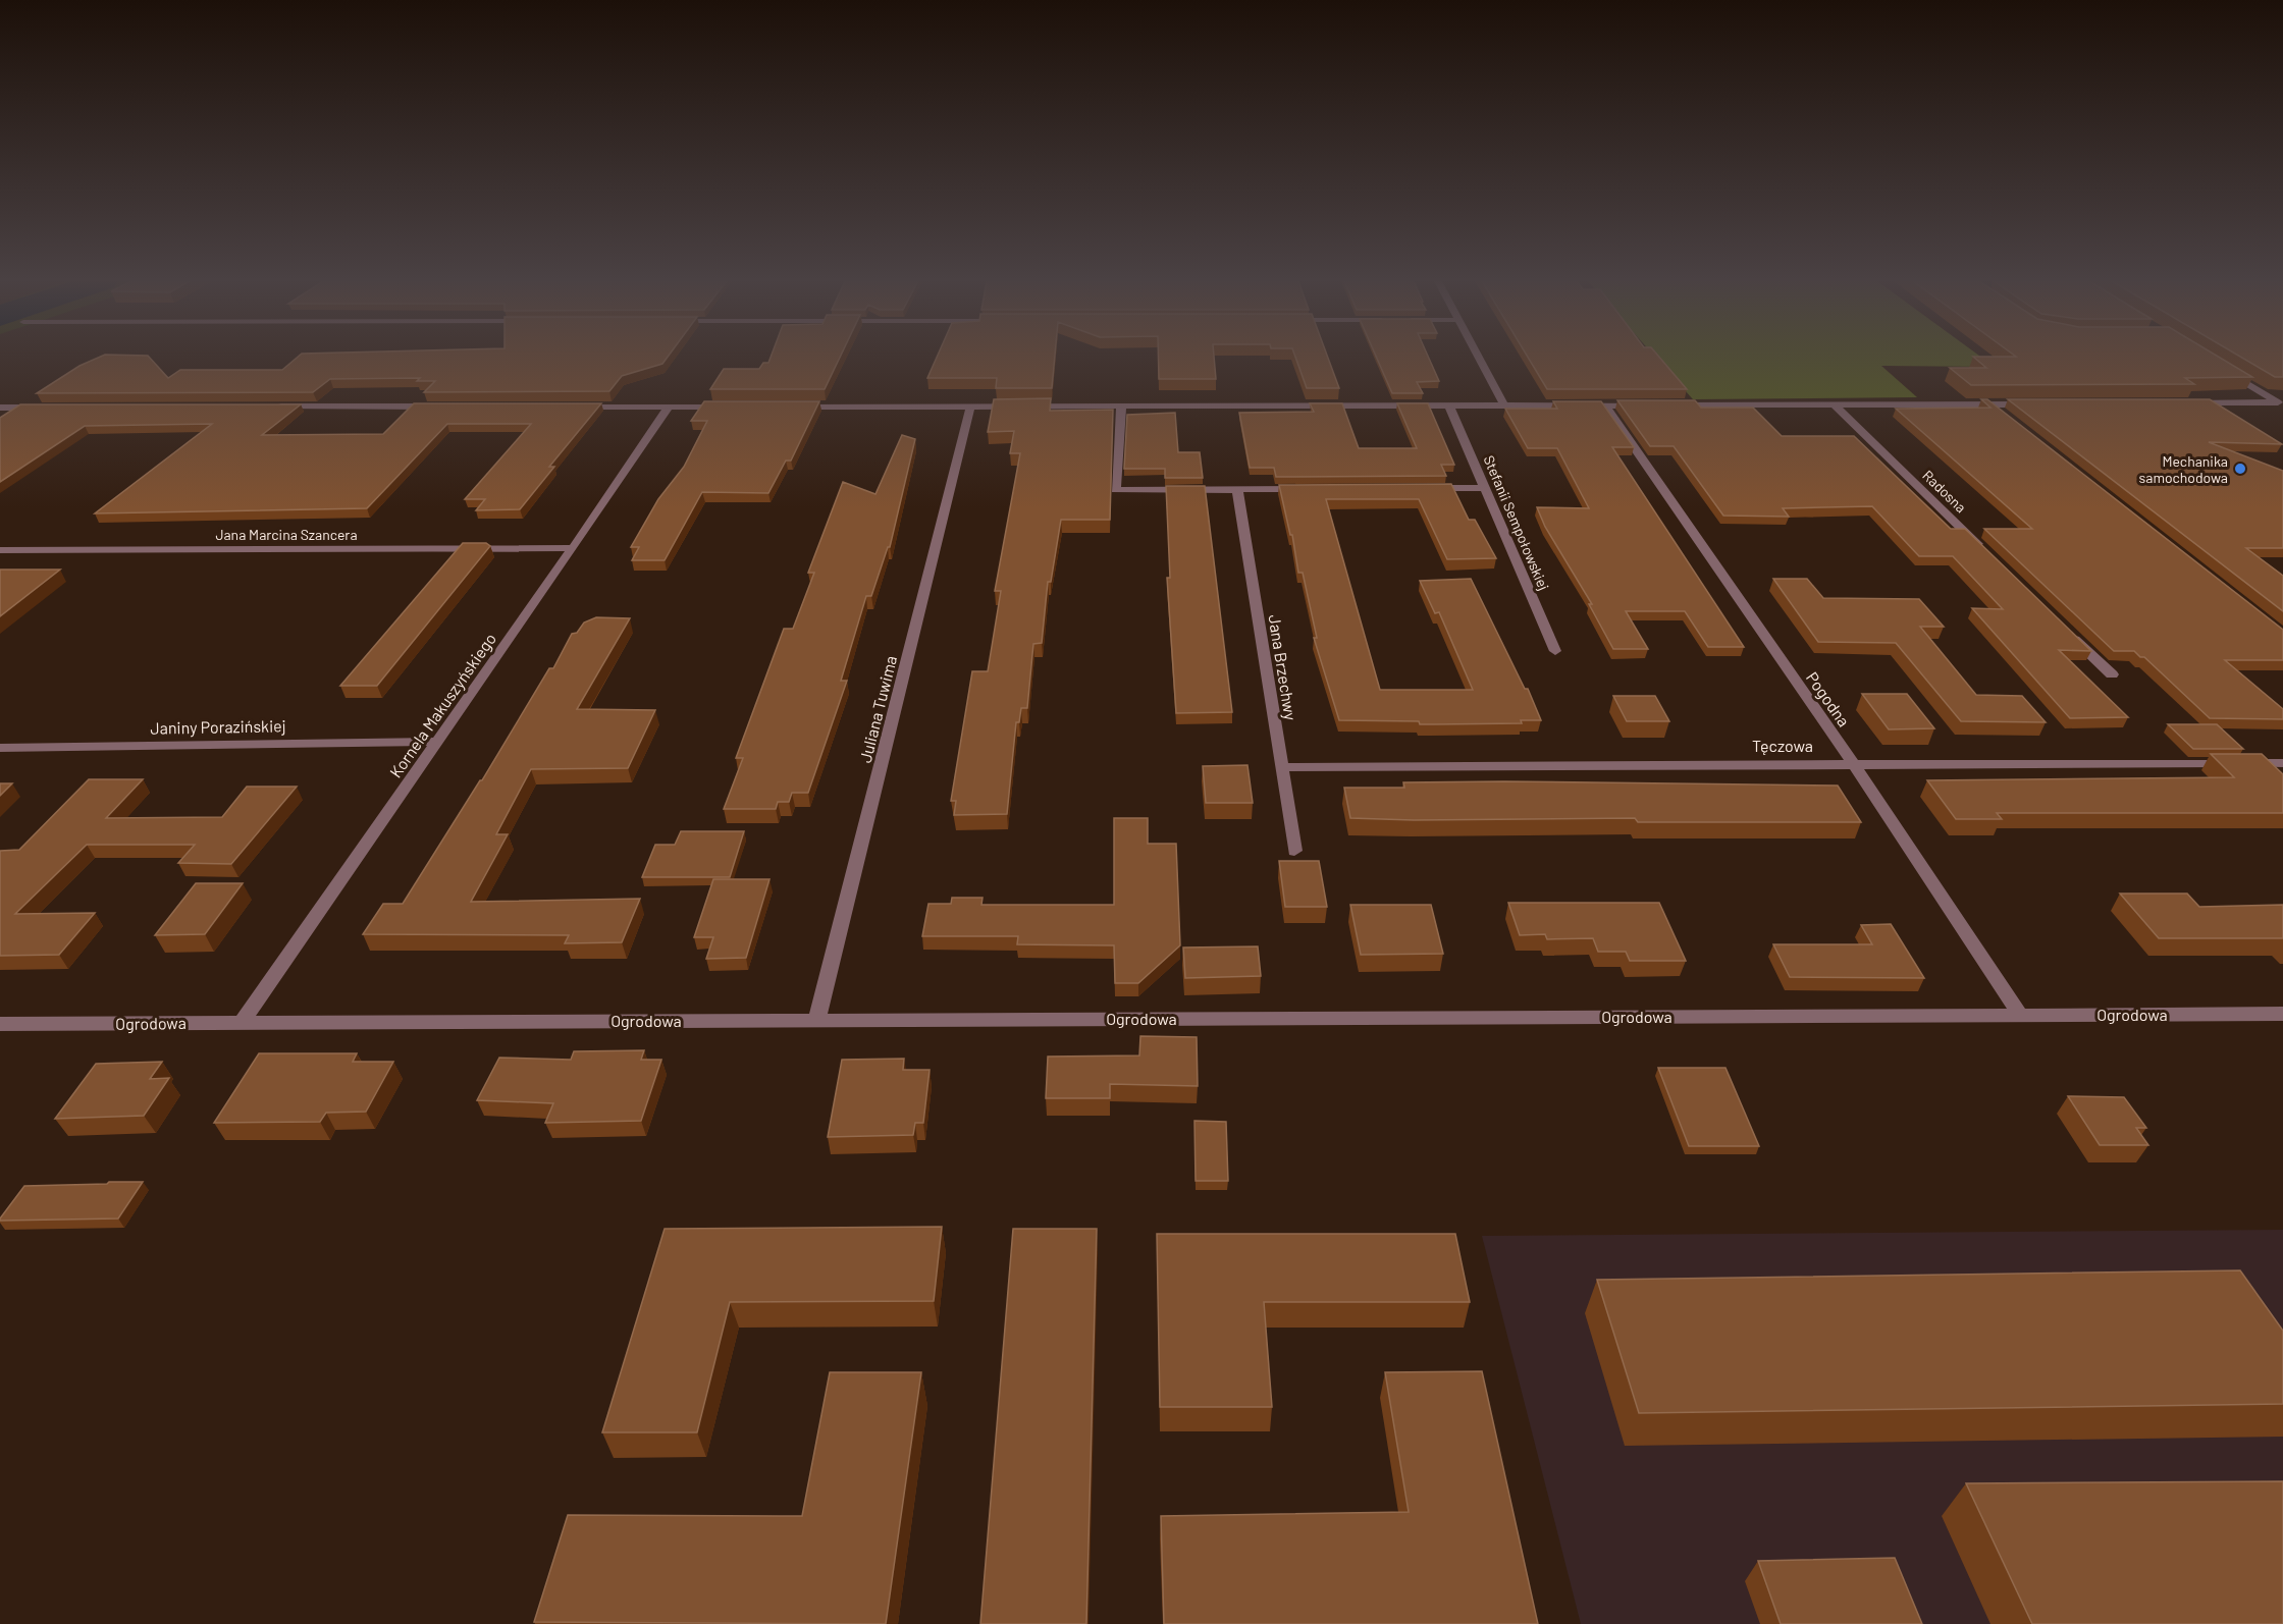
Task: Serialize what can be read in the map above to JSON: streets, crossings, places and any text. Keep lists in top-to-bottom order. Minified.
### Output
{"streets":{"street":["Radosna","Stefanii Sempołowskiej","Jana Marcina Szancera","Jana Brzechwy","Pogodna","Kornela Makuszyńskiego","Juliana Tuwima","Janiny Porazińskiej","Tęczowa","Ogrodowa"]},"crossings":[["Jana Marcina Szancera","Kornela Makuszyńskiego"],["Jana Brzechwy","Tęczowa"],["Pogodna","Tęczowa"],["Pogodna","Ogrodowa"],["Kornela Makuszyńskiego","Janiny Porazińskiej"],["Kornela Makuszyńskiego","Ogrodowa"],["Juliana Tuwima","Ogrodowa"]],"places":["Mechanika samochodowa"]}
